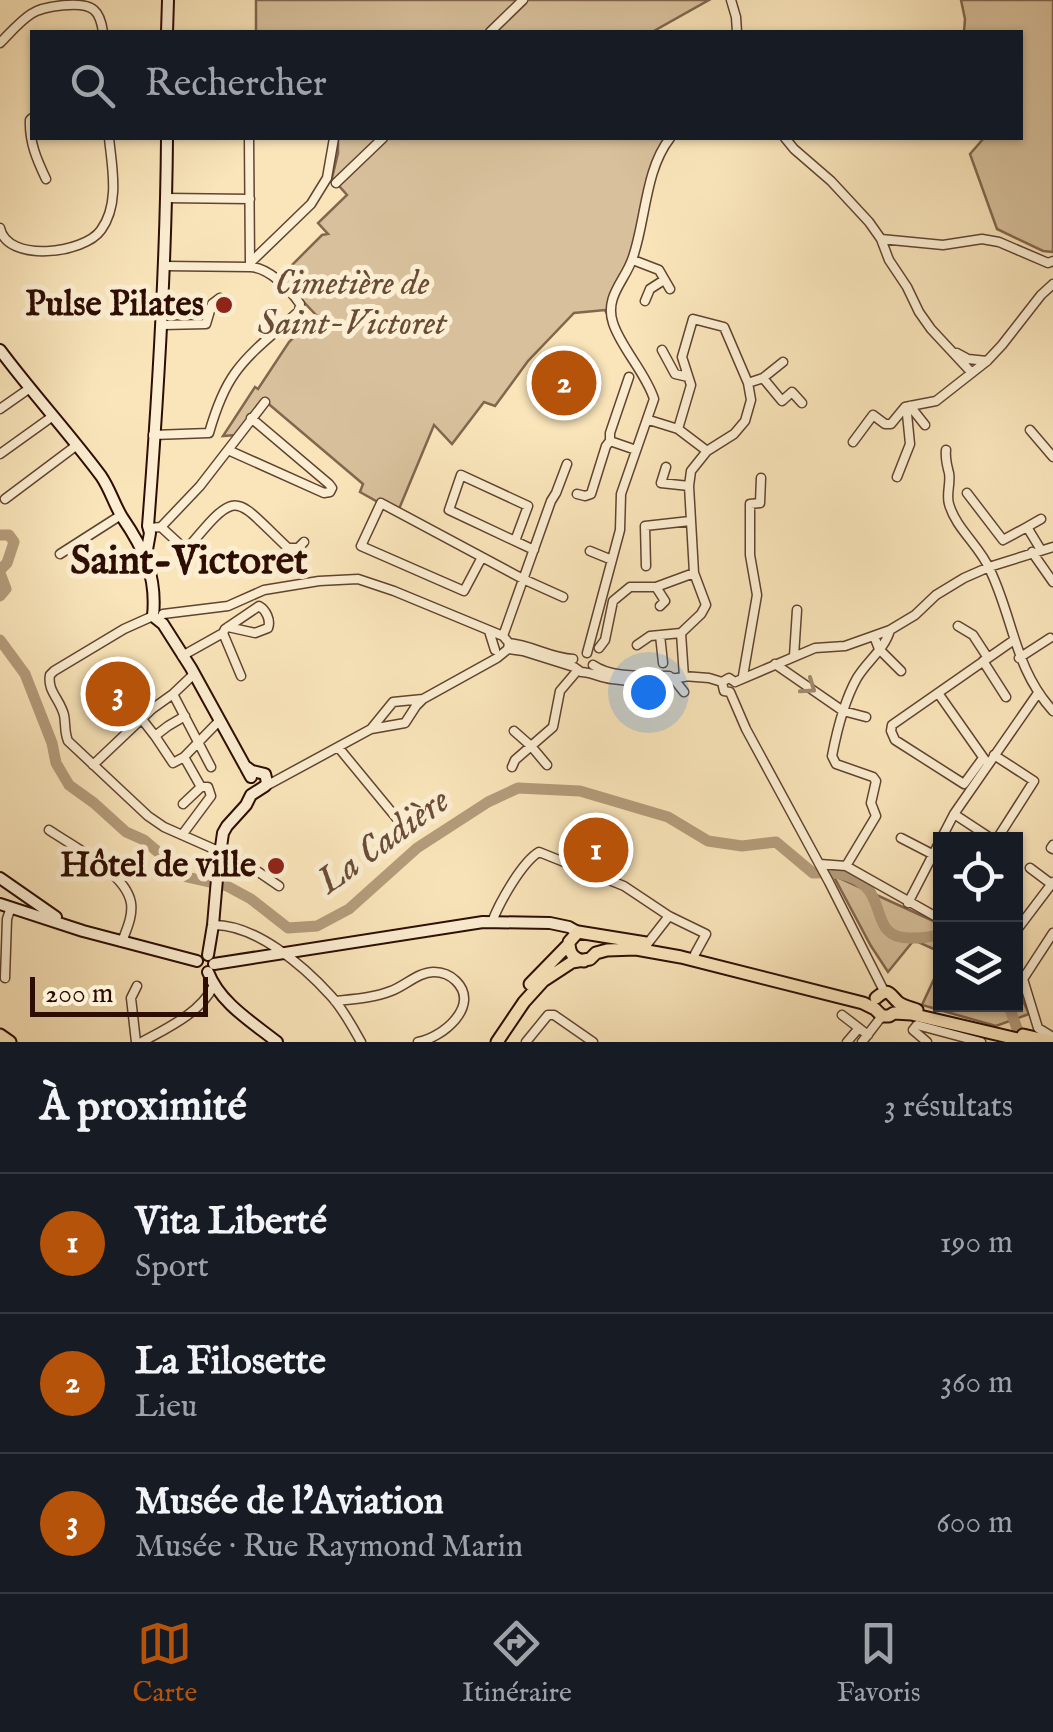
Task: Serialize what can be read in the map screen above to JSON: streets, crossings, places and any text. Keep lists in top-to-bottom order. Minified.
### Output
{"districts":["Saint-Victoret"],"water":["La Cadière"],"parks":["Cimetière de Saint-Victoret"],"places":["Pulse Pilates","Hôtel de ville"],"scale_bar":"200 m","page":{"search":"Rechercher","pins":["2","3","1"],"scale":"200 m","heading":["À proximité","3 résultats"],"list":[{"mark":"1","name":"Vita Liberté","note":"Sport","value":"190 m"},{"mark":"2","name":"La Filosette","note":"Lieu","value":"360 m"},{"mark":"3","name":"Musée de l'Aviation","note":"Musée · Rue Raymond Marin","value":"600 m"}],"nav":["Carte","Itinéraire","Favoris"]}}
